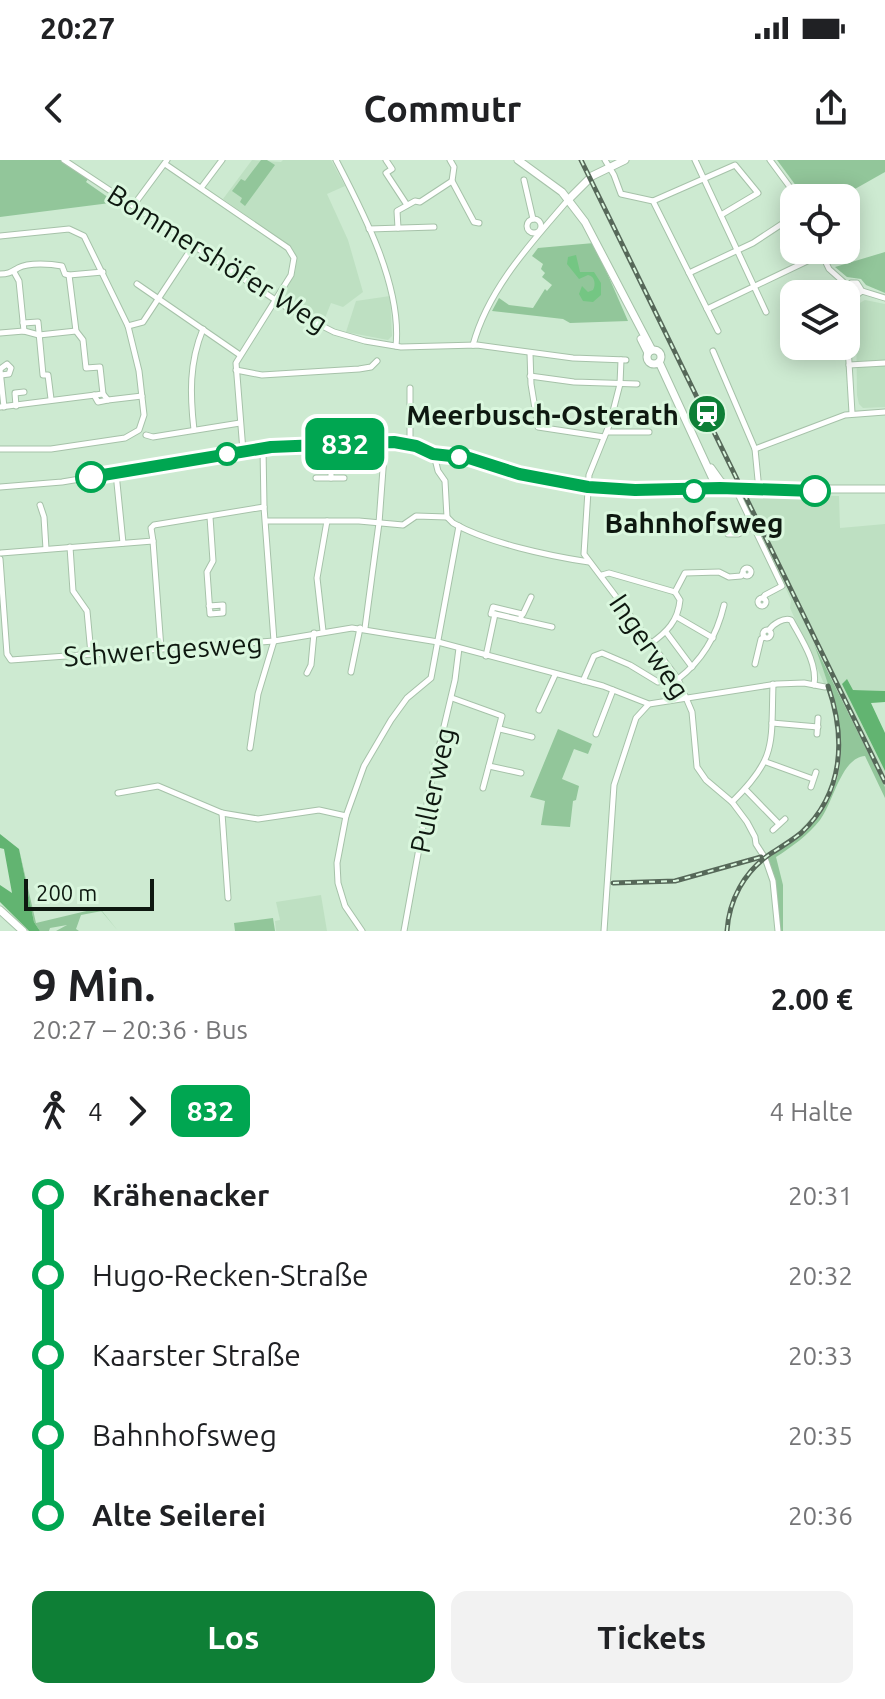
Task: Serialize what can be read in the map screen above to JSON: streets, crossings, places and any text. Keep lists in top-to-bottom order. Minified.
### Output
{"streets":{"street":["Bommershöfer Weg","Ingerweg","Schwertgesweg","Pullerweg"]},"crossings":[["Schwertgesweg","Pullerweg"]],"places":{"station":["Meerbusch-Osterath"],"other":["Bahnhofsweg"]},"lines":["bus line 832"],"scale_bar":"200 m","page":{"status":"20:27","header":"Commutr","on_map":"832","scale":"200 m","heading":["9 Min.","20:27 – 20:36 · Bus","2.00 €"],"legs":["4","832","4 Halte"],"list":[{"name":"Krähenacker","value":"20:31"},{"name":"Hugo-Recken-Straße","value":"20:32"},{"name":"Kaarster Straße","value":"20:33"},{"name":"Bahnhofsweg","value":"20:35"},{"name":"Alte Seilerei","value":"20:36"}],"buttons":["Los","Tickets"]}}
